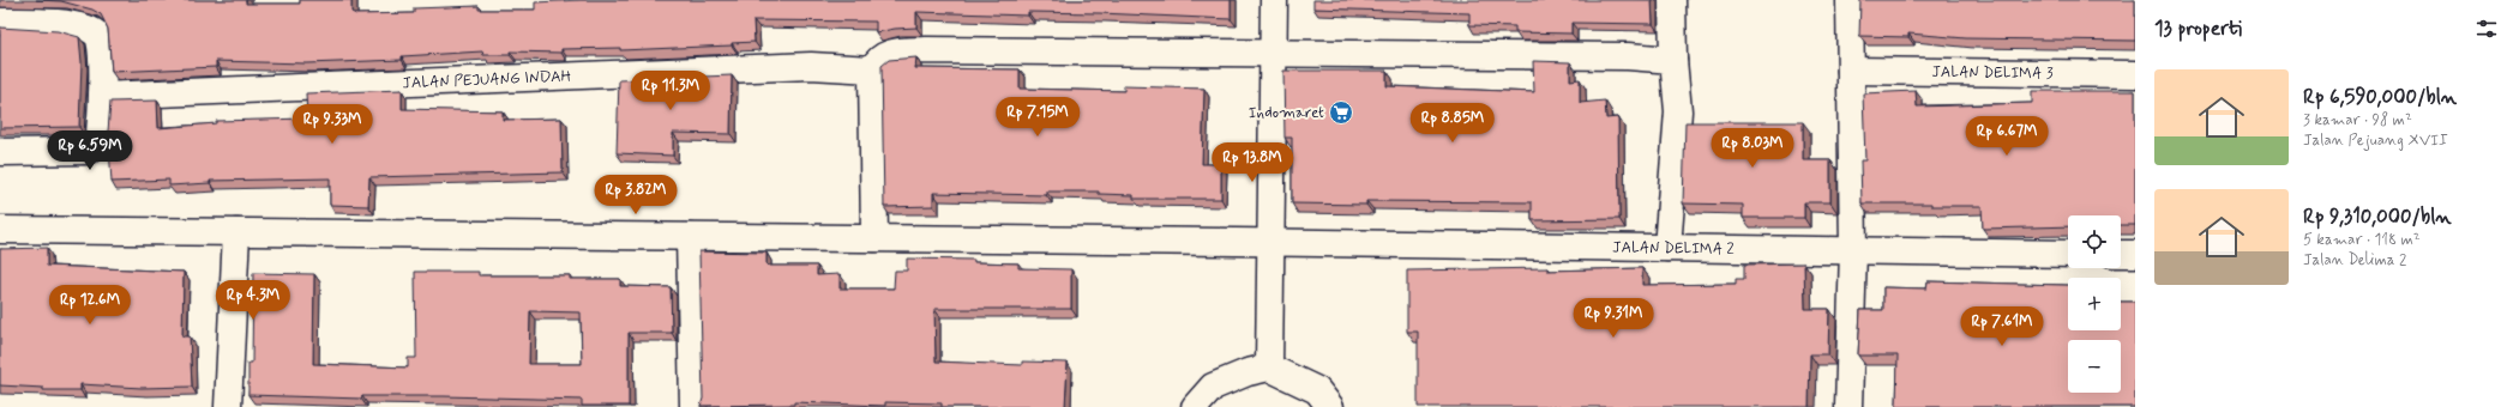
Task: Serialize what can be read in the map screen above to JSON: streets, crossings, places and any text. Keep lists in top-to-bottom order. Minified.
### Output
{"streets":{"street":["JALAN DELIMA 3","JALAN PEJUANG INDAH","JALAN DELIMA 2"]},"places":{"supermarket":["Indomaret"]},"page":{"heading":"13 properti","list":[{"name":"Rp 6,590,000/bln","note":"3 kamar · 98 m² · Jalan Pejuang XVII"},{"name":"Rp 9,310,000/bln","note":"5 kamar · 118 m² · Jalan Delima 2"}],"price":["Rp 11.3M","Rp 7.15M","Rp 8.85M","Rp 9.33M","Rp 6.67M","Rp 8.03M","Rp 6.59M","Rp 13.8M","Rp 3.82M","Rp 4.3M","Rp 12.6M","Rp 9.31M","Rp 7.61M"],"map_buttons":["+","−"]}}
